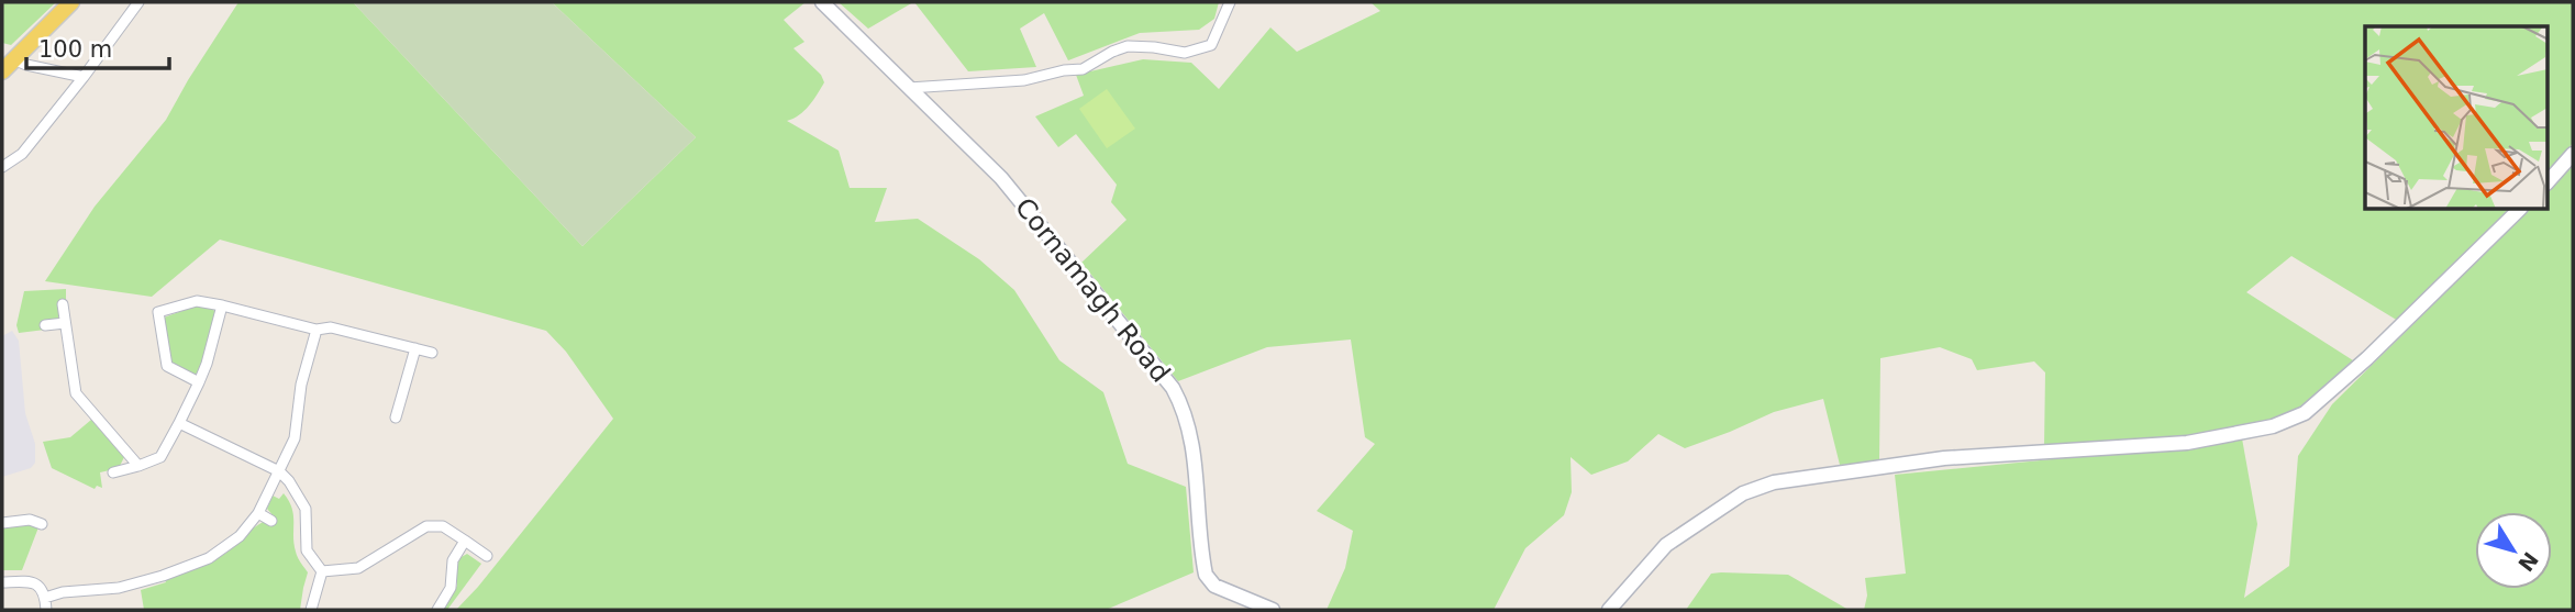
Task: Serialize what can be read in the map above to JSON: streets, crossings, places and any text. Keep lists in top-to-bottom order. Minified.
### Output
{"streets":{"street":["Cornamagh Road"]},"scale_bar":"100 m","north":"bottom right"}
